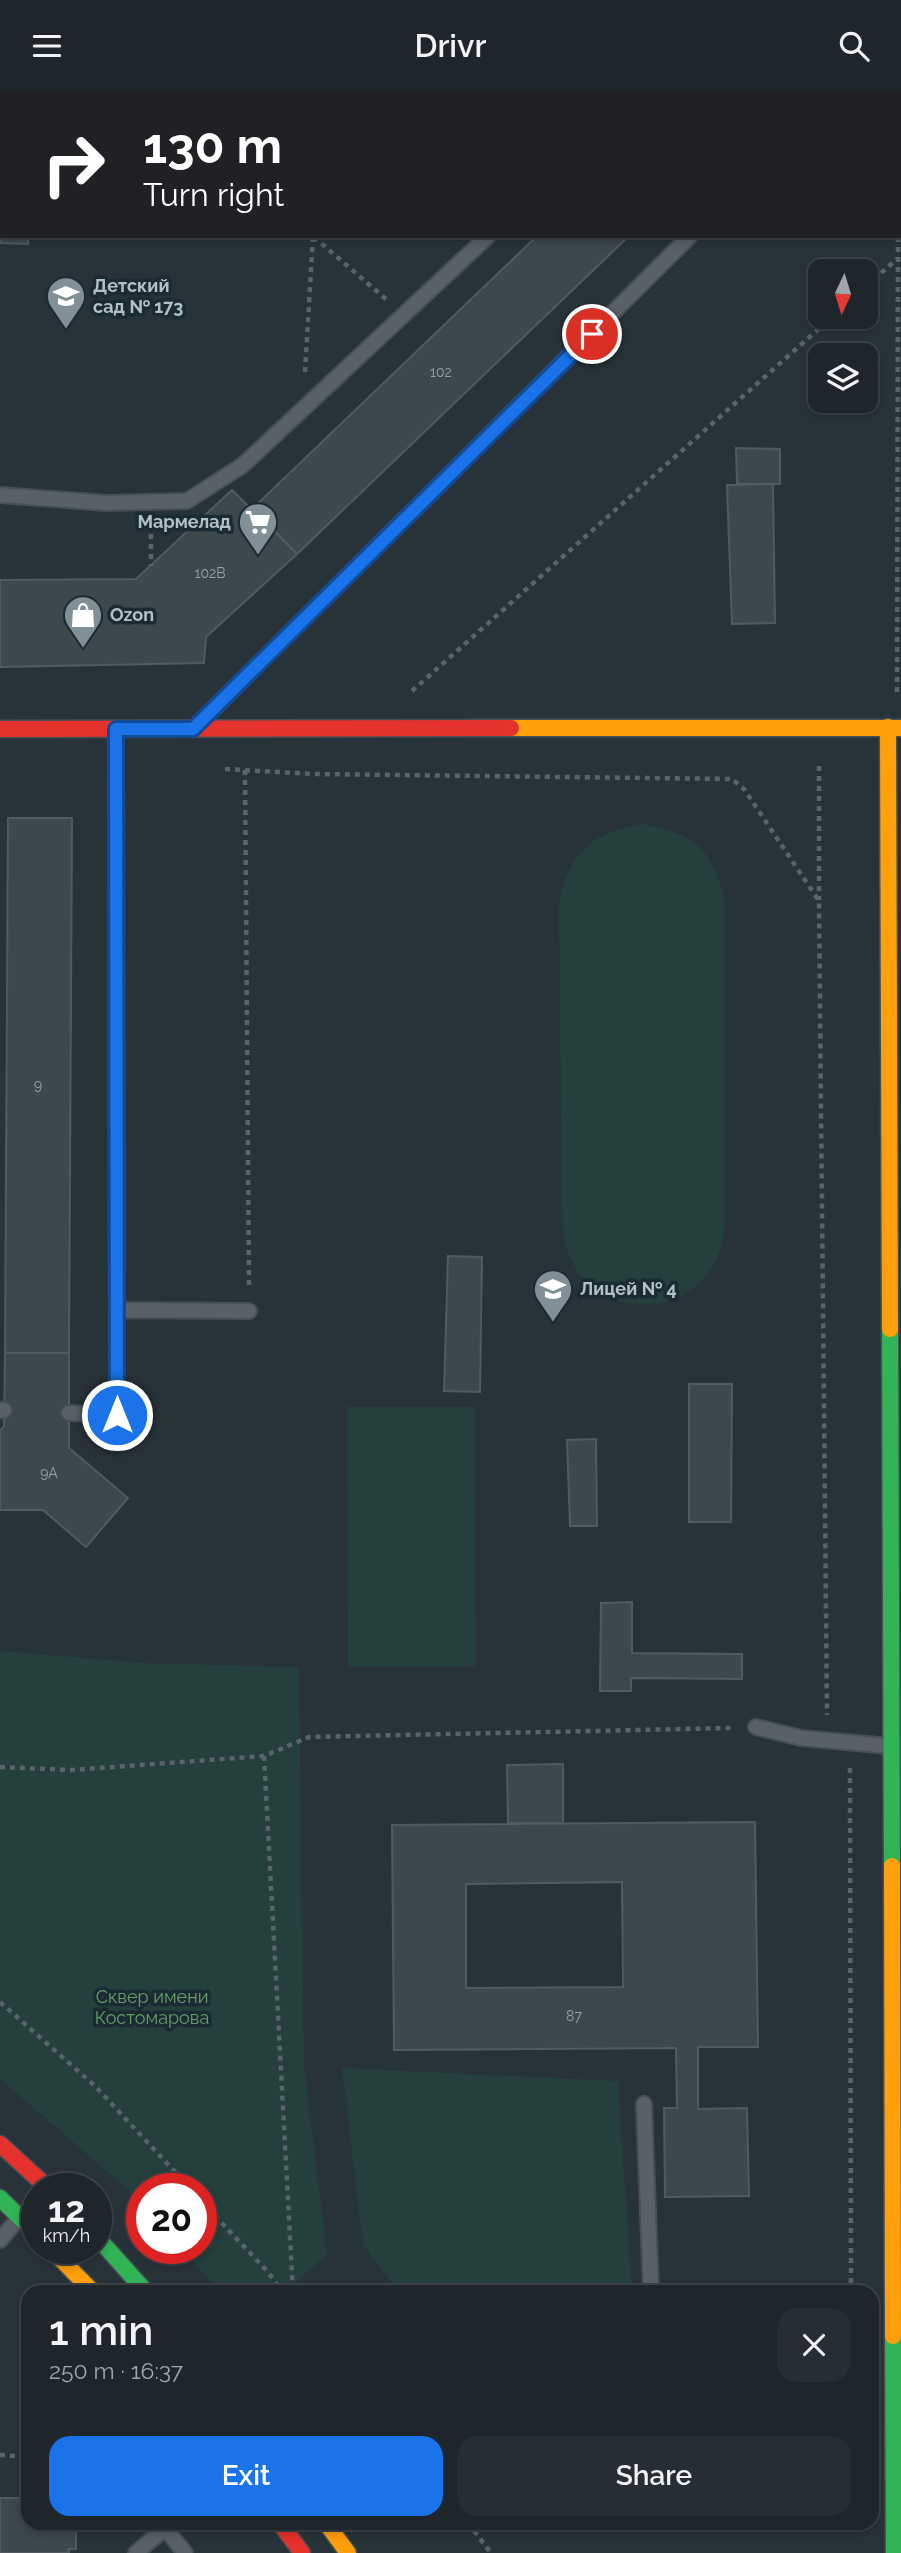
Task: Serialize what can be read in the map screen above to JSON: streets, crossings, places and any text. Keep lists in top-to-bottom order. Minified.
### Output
{"parks":["Сквер имени Костомарова"],"places":{"school or university":["Детский сад № 173","Лицей № 4"],"supermarket":["Мармелад"],"shop":["Ozon"]},"house_numbers":["102","102В","9","9А","87"],"north":"bottom","page":{"header":"Drivr","turn":["130 m","Turn right"],"speed":"12 km/h","limit":"20","heading":["1 min","250 m · 16:37"],"buttons":["Exit","Share"]}}
